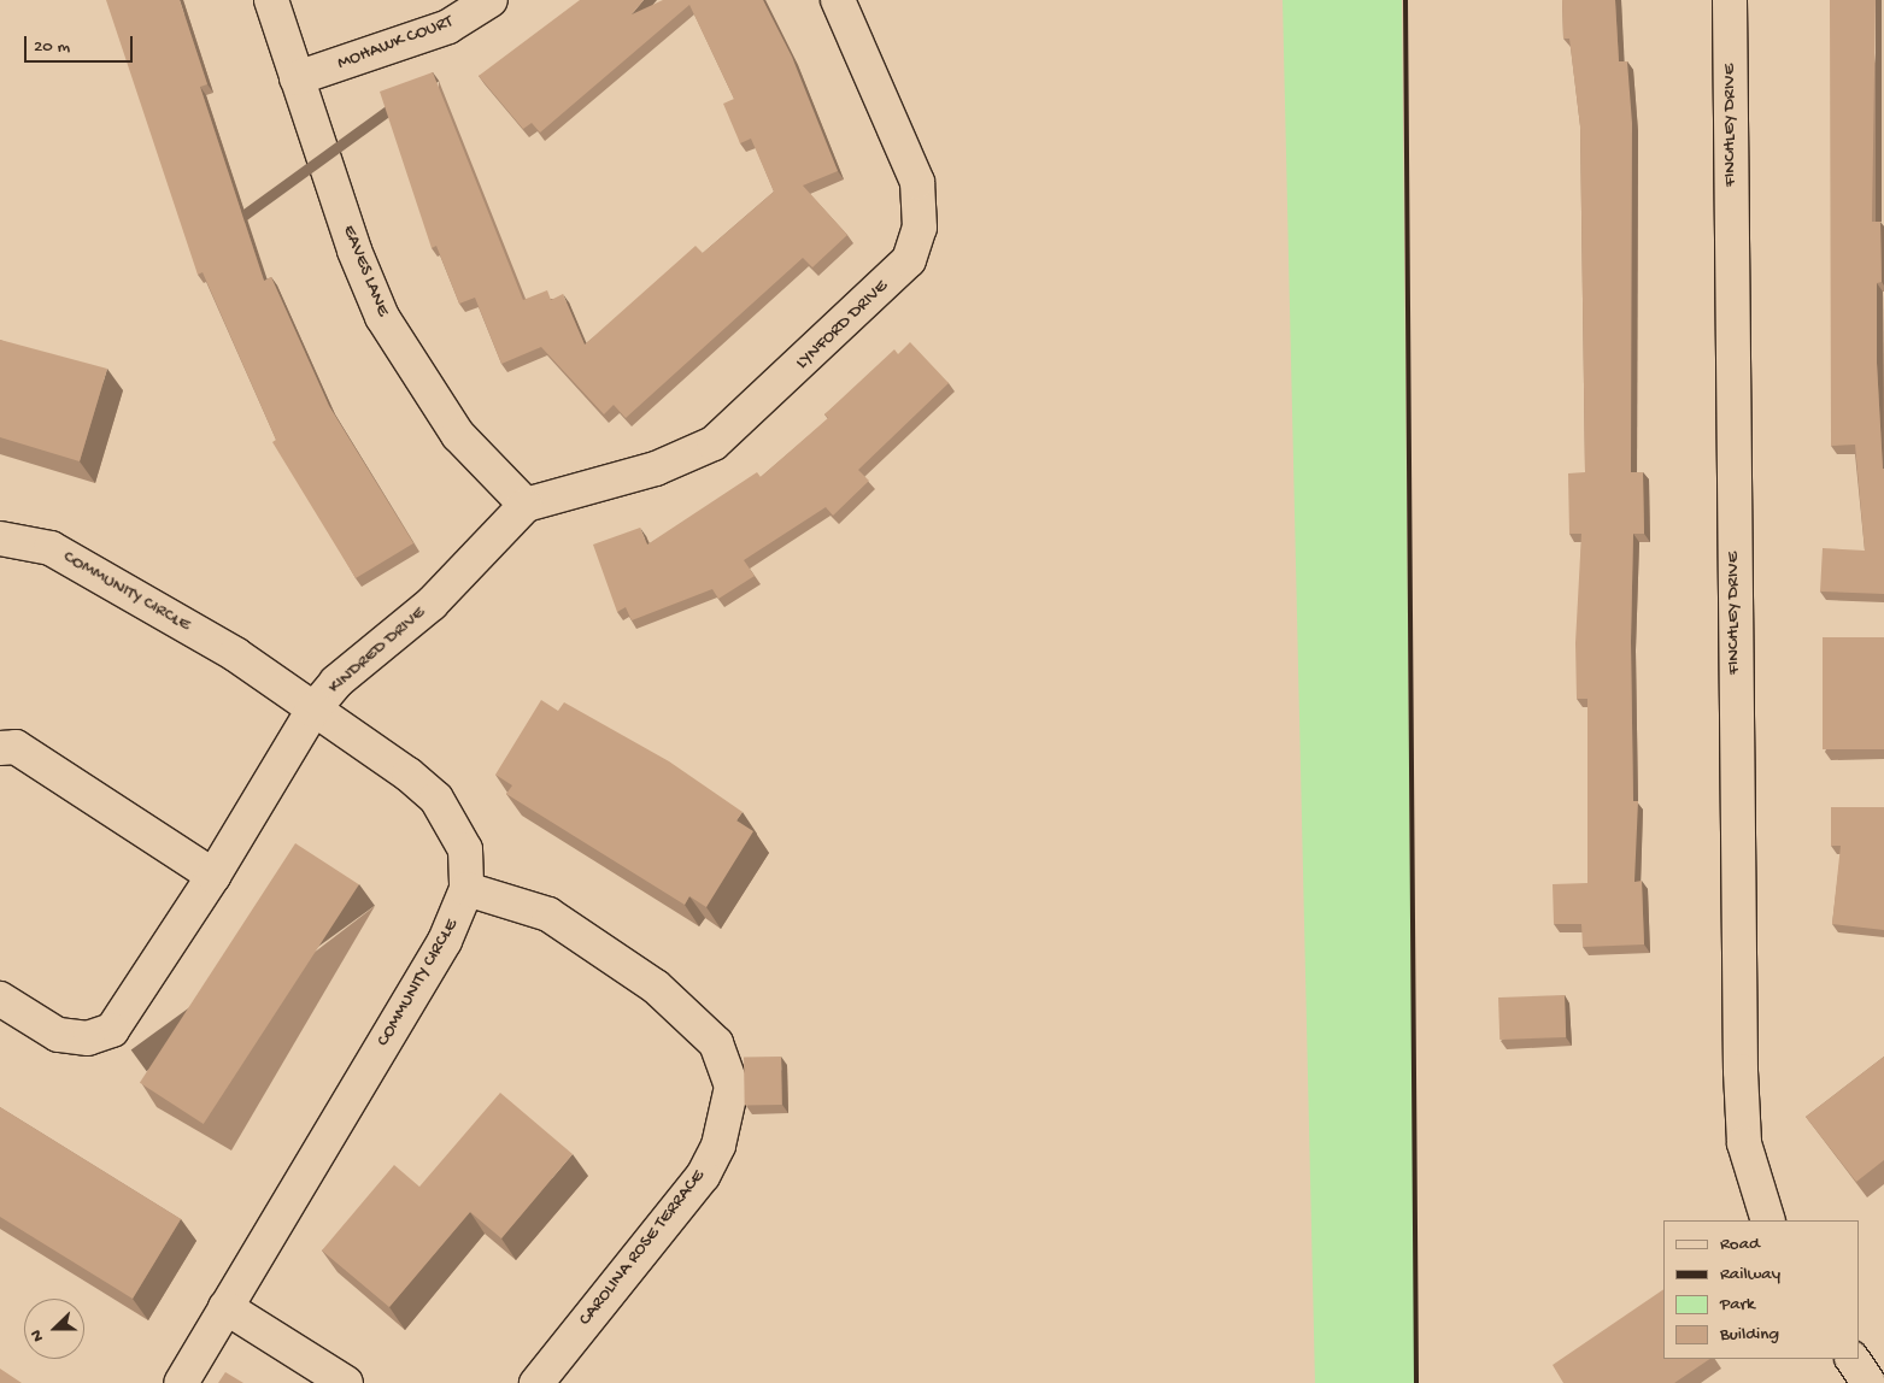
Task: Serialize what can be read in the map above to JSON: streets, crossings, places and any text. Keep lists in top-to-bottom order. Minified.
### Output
{"streets":{"street":["MOHAWK COURT","FINCHLEY DRIVE","EAVES LANE","LYNFORD DRIVE","COMMUNITY CIRCLE","KINDRED DRIVE","CAROLINA ROSE TERRACE"]},"crossings":[["MOHAWK COURT","EAVES LANE"],["EAVES LANE","LYNFORD DRIVE"],["EAVES LANE","KINDRED DRIVE"],["LYNFORD DRIVE","KINDRED DRIVE"],["COMMUNITY CIRCLE","KINDRED DRIVE"],["COMMUNITY CIRCLE","CAROLINA ROSE TERRACE"]],"legend":["Road","Railway","Park","Building"],"scale_bar":"20 m","north":"left"}
